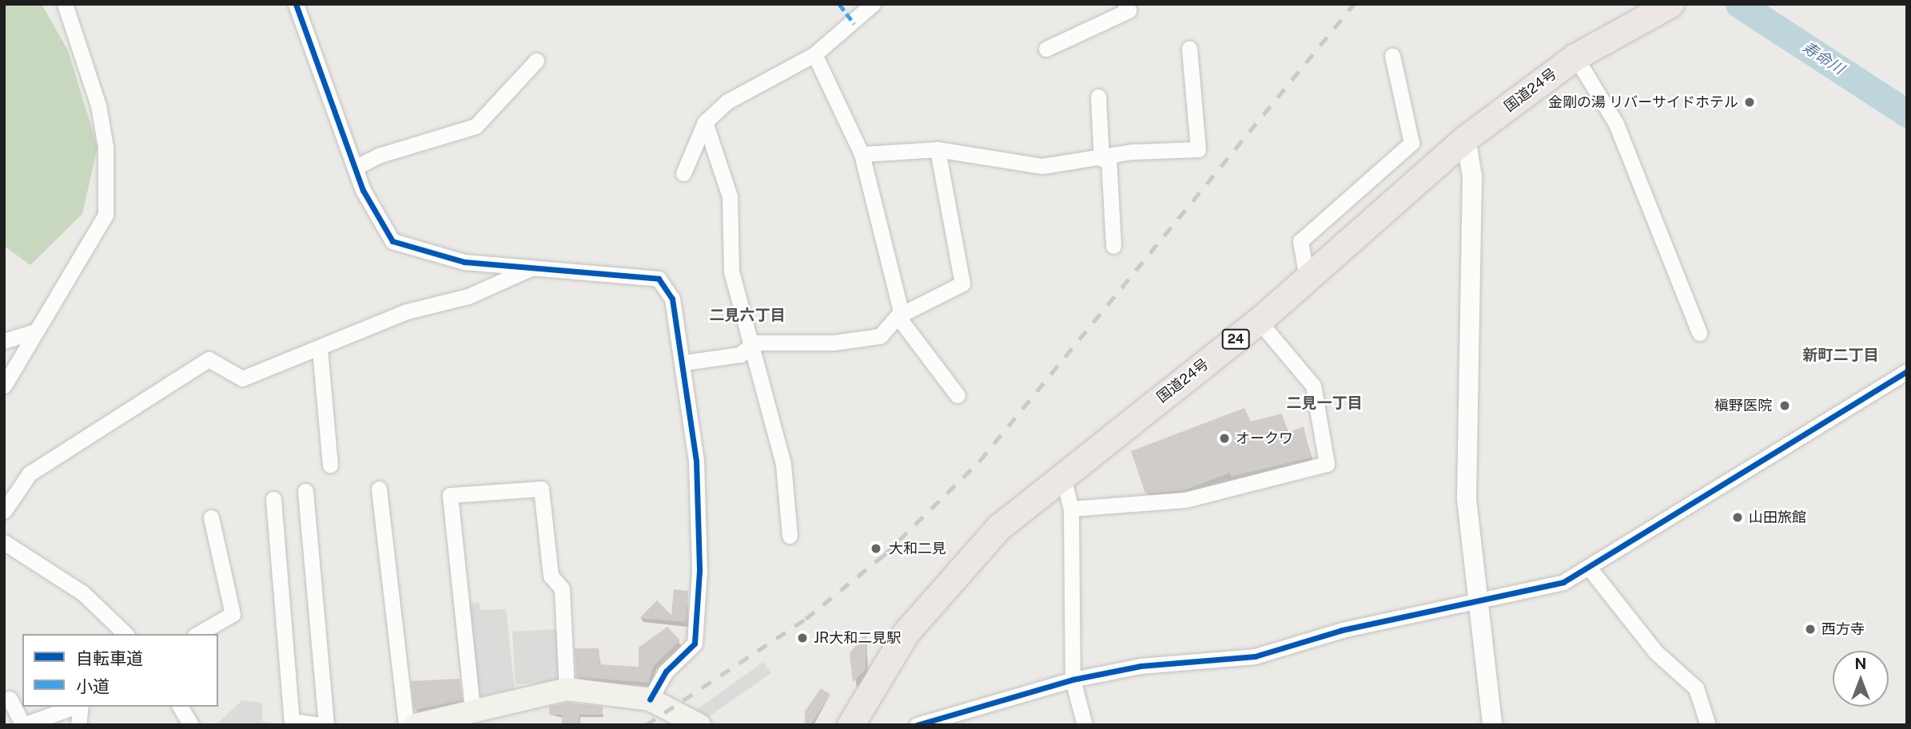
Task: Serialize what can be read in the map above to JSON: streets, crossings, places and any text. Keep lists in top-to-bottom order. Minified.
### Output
{"streets":{"highway":["国道24号","24"]},"districts":["二見六丁目","新町二丁目","二見一丁目"],"water":["寿命川"],"places":["金剛の湯 リバーサイドホテル","槇野医院","オークワ","山田旅館","大和二見","西方寺","JR大和二見駅"],"legend":["自転車道","小道"],"north":"top"}
